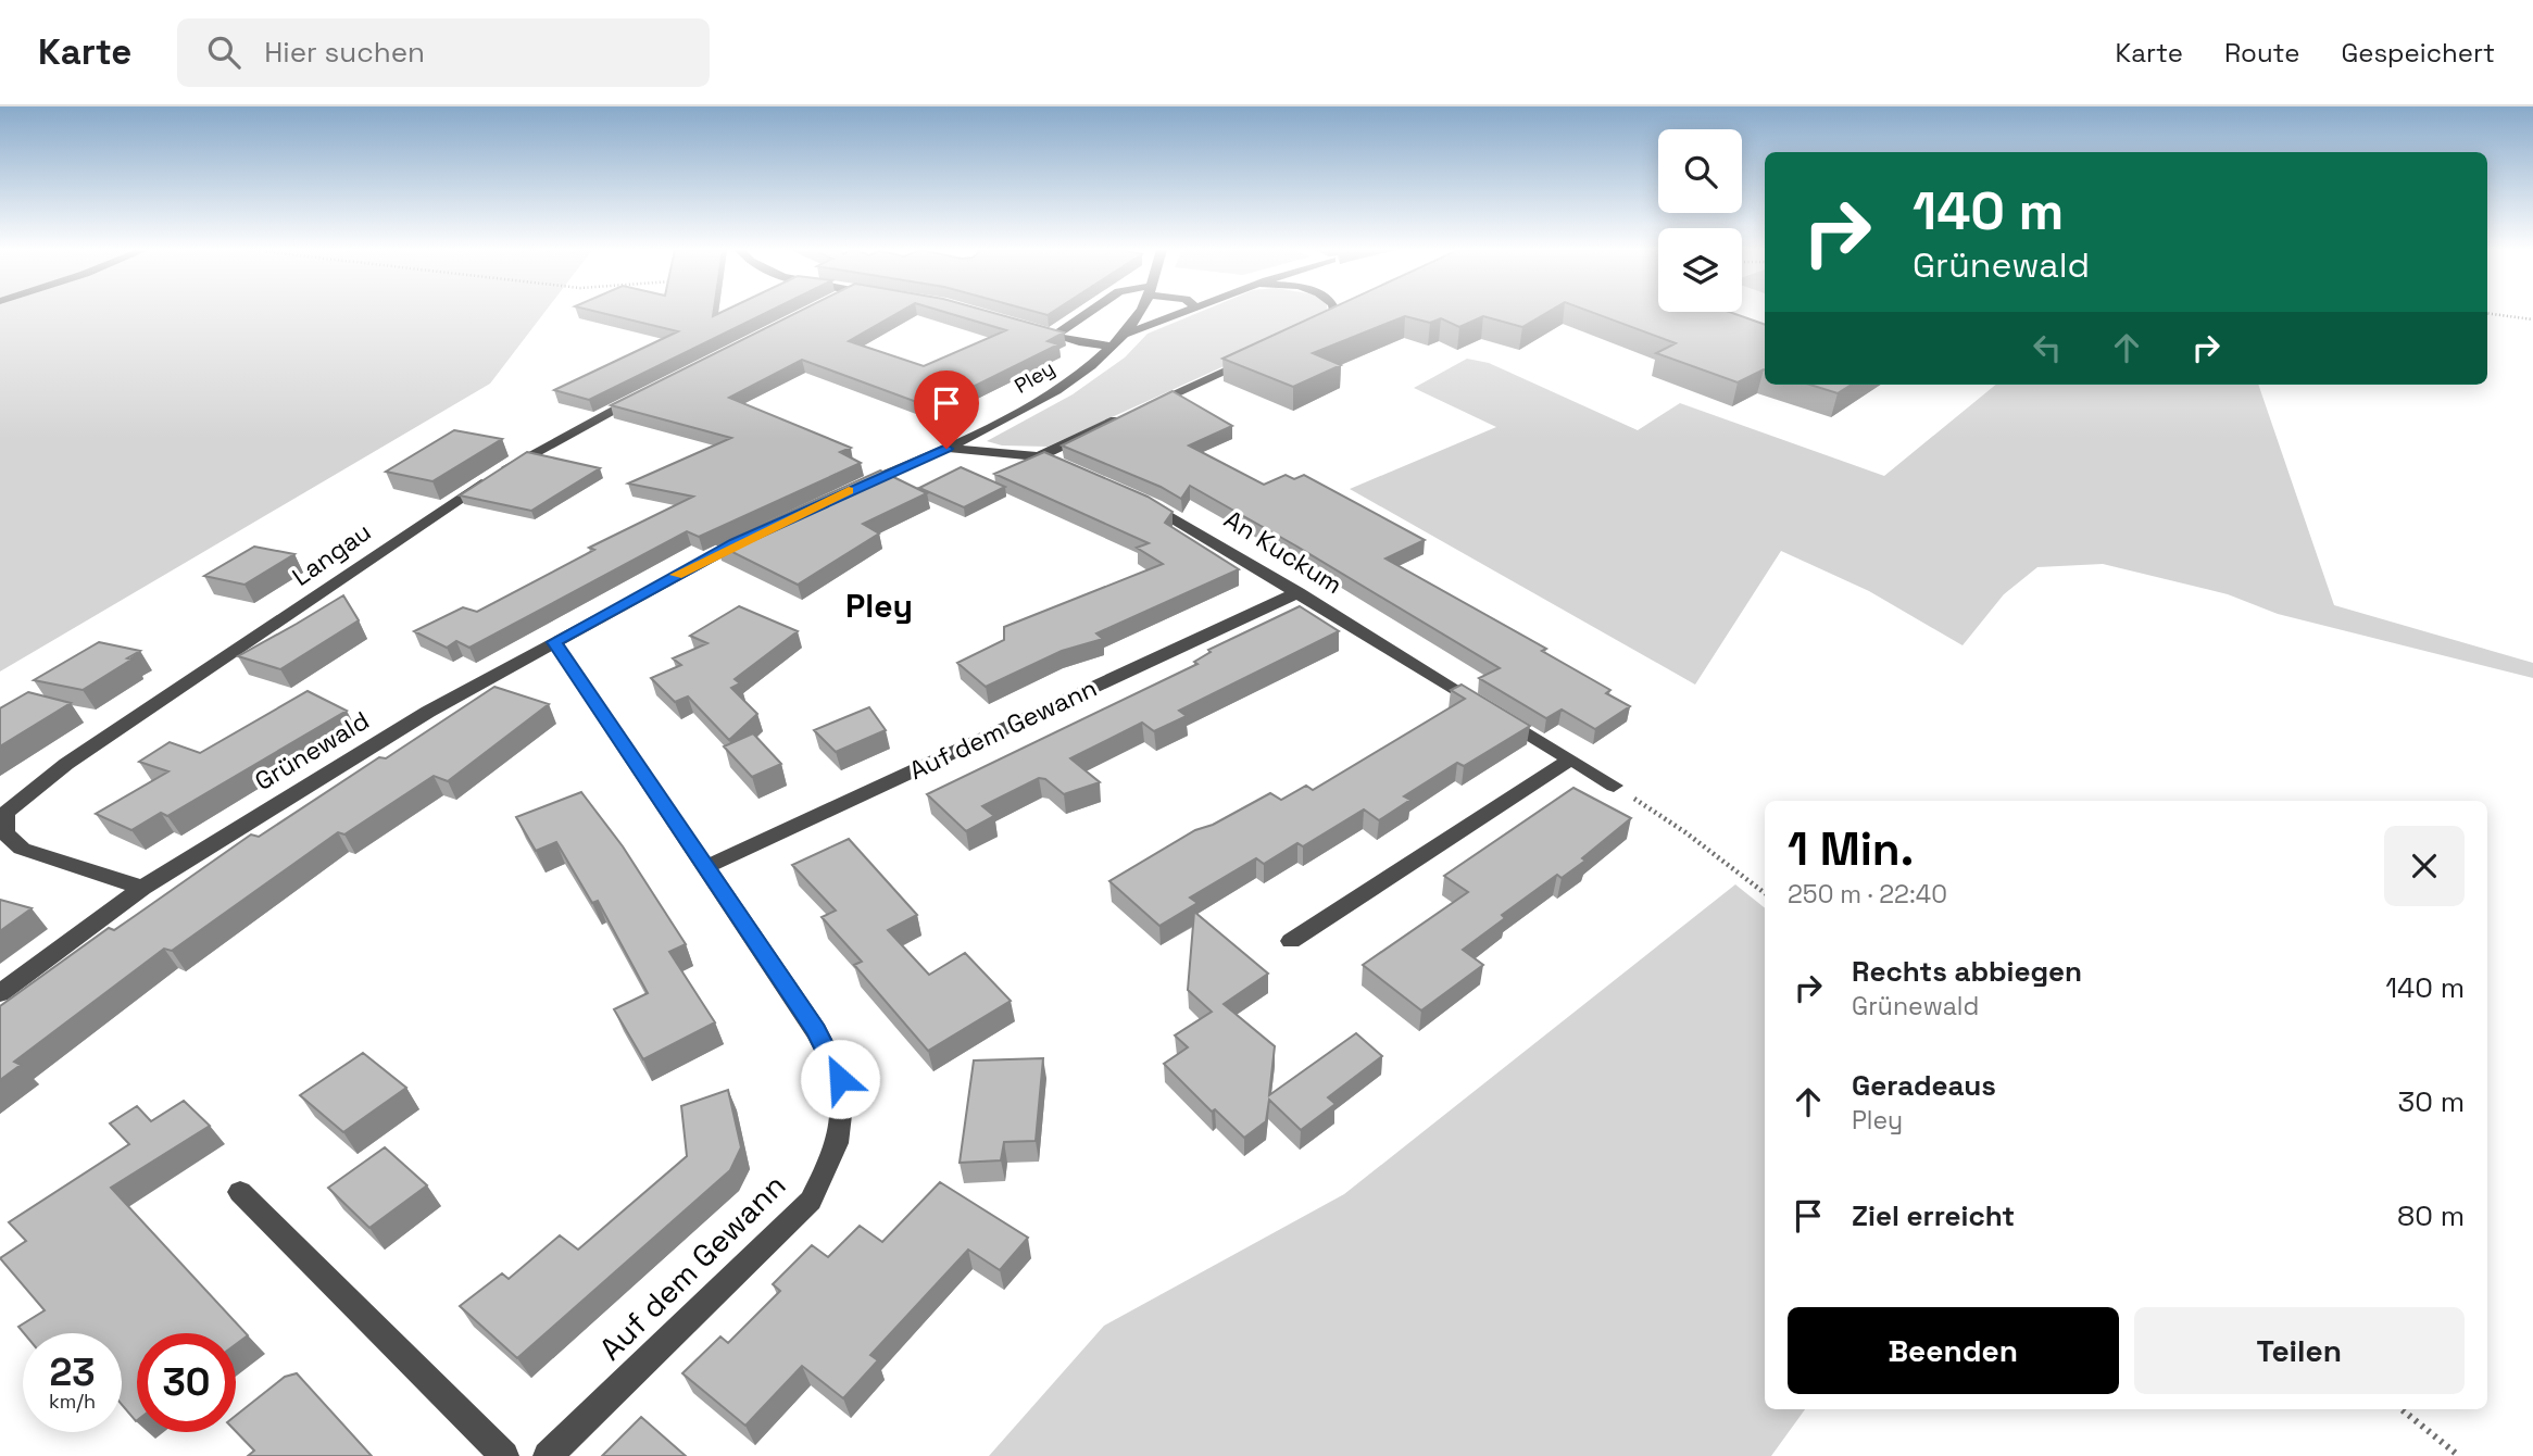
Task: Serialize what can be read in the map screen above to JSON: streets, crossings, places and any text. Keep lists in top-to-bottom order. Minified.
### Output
{"streets":{"street":["Pley","An Kuckum","Langau","Auf dem Gewann","Grünewald"]},"crossings":[["An Kuckum","Auf dem Gewann"],["Langau","Grünewald"],["Auf dem Gewann","Grünewald"]],"districts":["Pley"],"page":{"header":"Karte","search":"Hier suchen","nav":["Karte","Route","Gespeichert"],"turn":["140 m","Grünewald"],"heading":["1 Min.","250 m · 22:40"],"list":[{"name":"Rechts abbiegen","note":"Grünewald","value":"140 m"},{"name":"Geradeaus","note":"Pley","value":"30 m"},{"name":"Ziel erreicht","value":"80 m"}],"buttons":["Beenden","Teilen"],"speed":"23 km/h","limit":"30"}}
